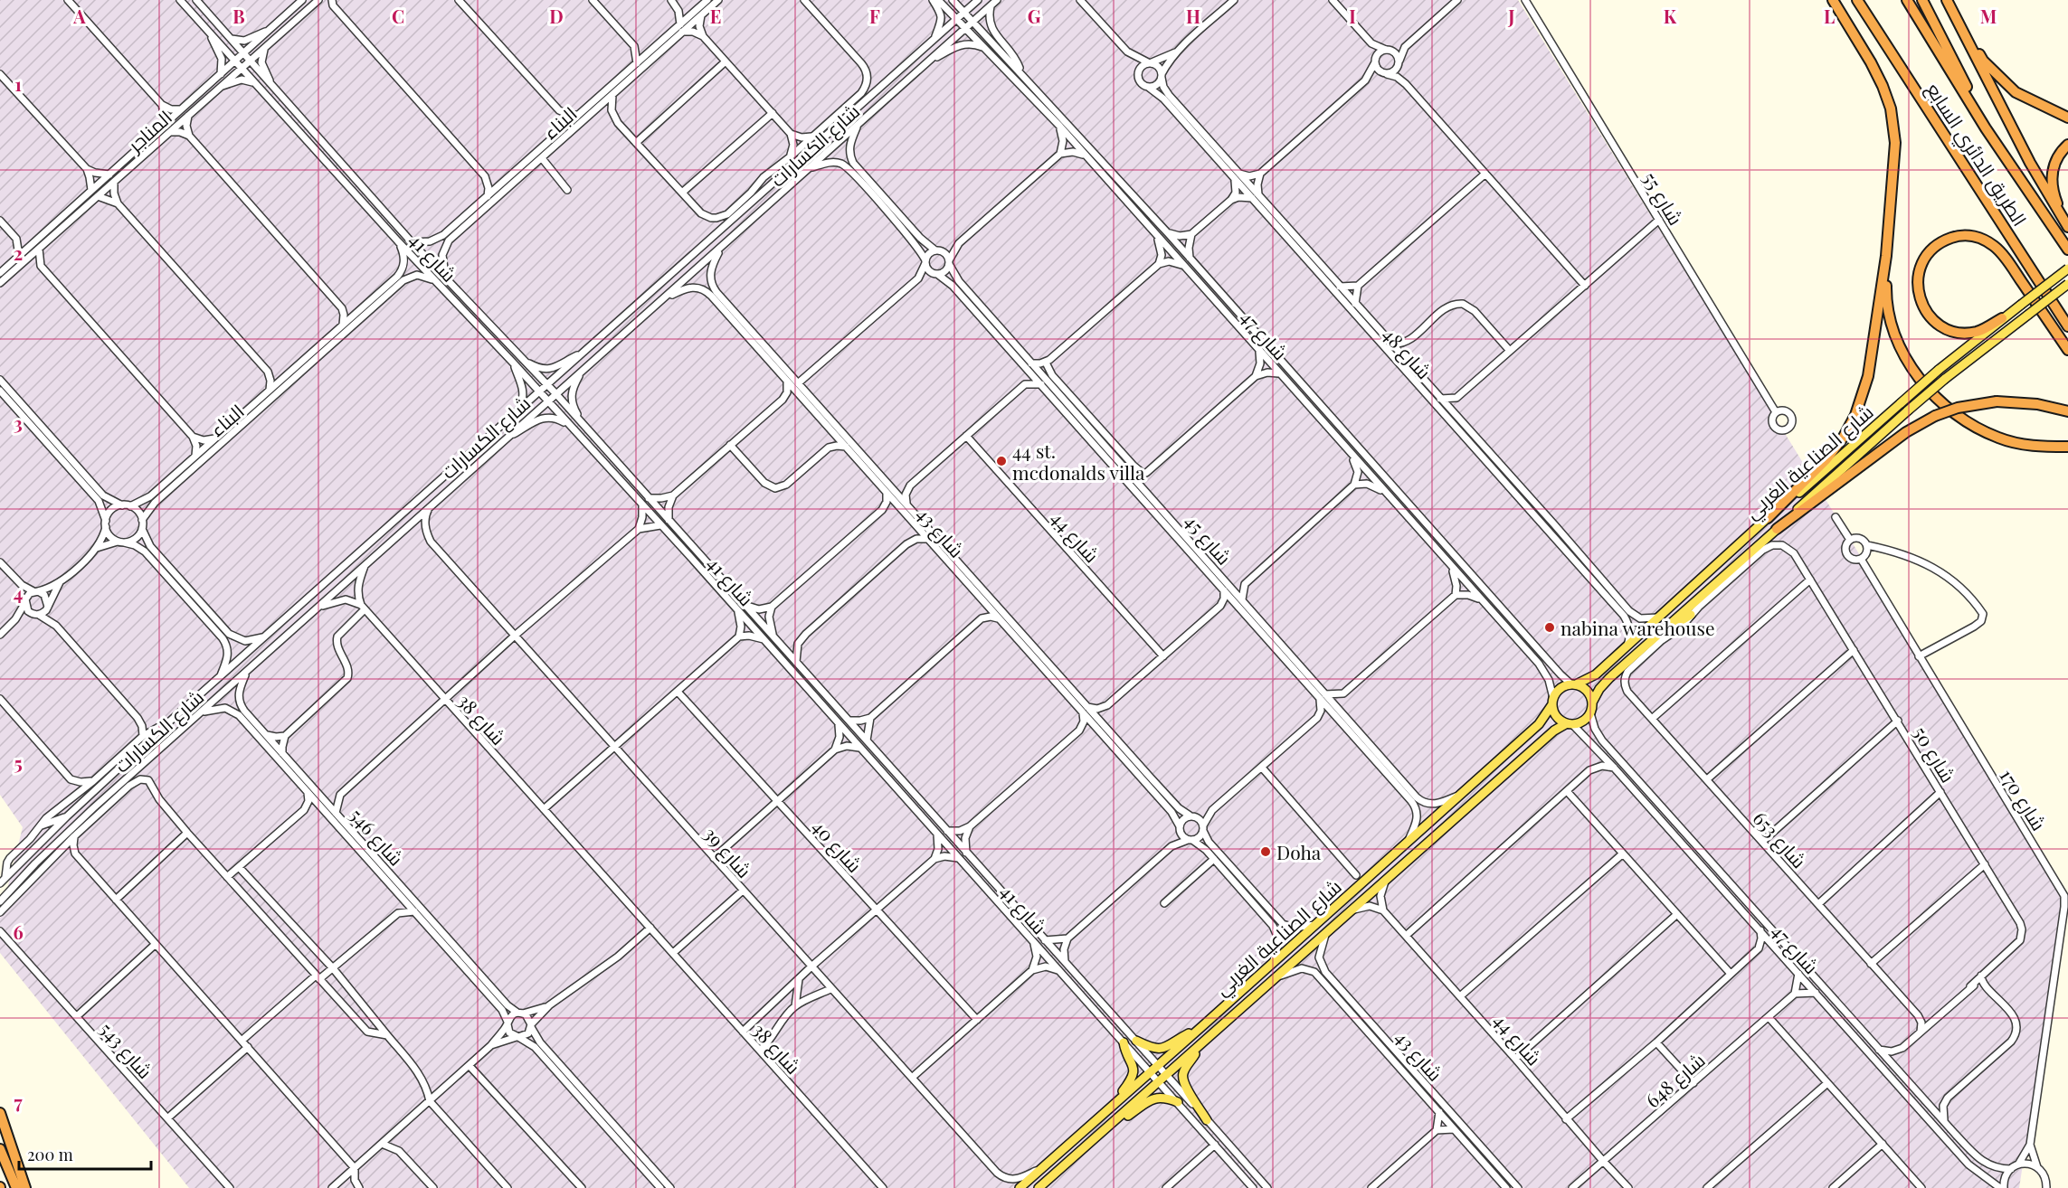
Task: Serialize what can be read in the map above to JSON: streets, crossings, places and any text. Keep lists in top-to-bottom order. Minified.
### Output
{"streets":{"highway":["الطريق الدائري السابع"],"main road":["شارع الصناعية الغربي"],"street":["البناء","المناجر","شارع الكسارات","شارع 55","شارع 41","شارع 47","شارع 48","شارع 43","شارع 44","شارع 45","شارع 38","شارع 50","شارع 170","شارع 546","شارع 653","شارع 40","شارع 39","شارع 543","شارع 648"]},"crossings":[["البناء","شارع 41"],["المناجر","شارع 41"],["شارع الكسارات","شارع 41"],["شارع الكسارات","شارع 47"],["شارع الكسارات","شارع 43"],["شارع الكسارات","شارع 546"],["شارع الكسارات","شارع 39"],["شارع 41","شارع الصناعية الغربي"],["شارع 47","شارع الصناعية الغربي"],["شارع 47","شارع 50"],["شارع 48","شارع الصناعية الغربي"],["شارع الصناعية الغربي","شارع 43"],["شارع الصناعية الغربي","شارع 45"],["شارع الصناعية الغربي","شارع 39"],["شارع 44","شارع 648"],["شارع 50","شارع 653"]],"places":["44 st. mcdonalds villa","nabina warehouse","Doha"],"scale_bar":"200 m","grid":{"columns":["A","B","C","D","E","F","G","H","I","J","K","L","M"],"rows":["1","2","3","4","5","6","7"]}}
